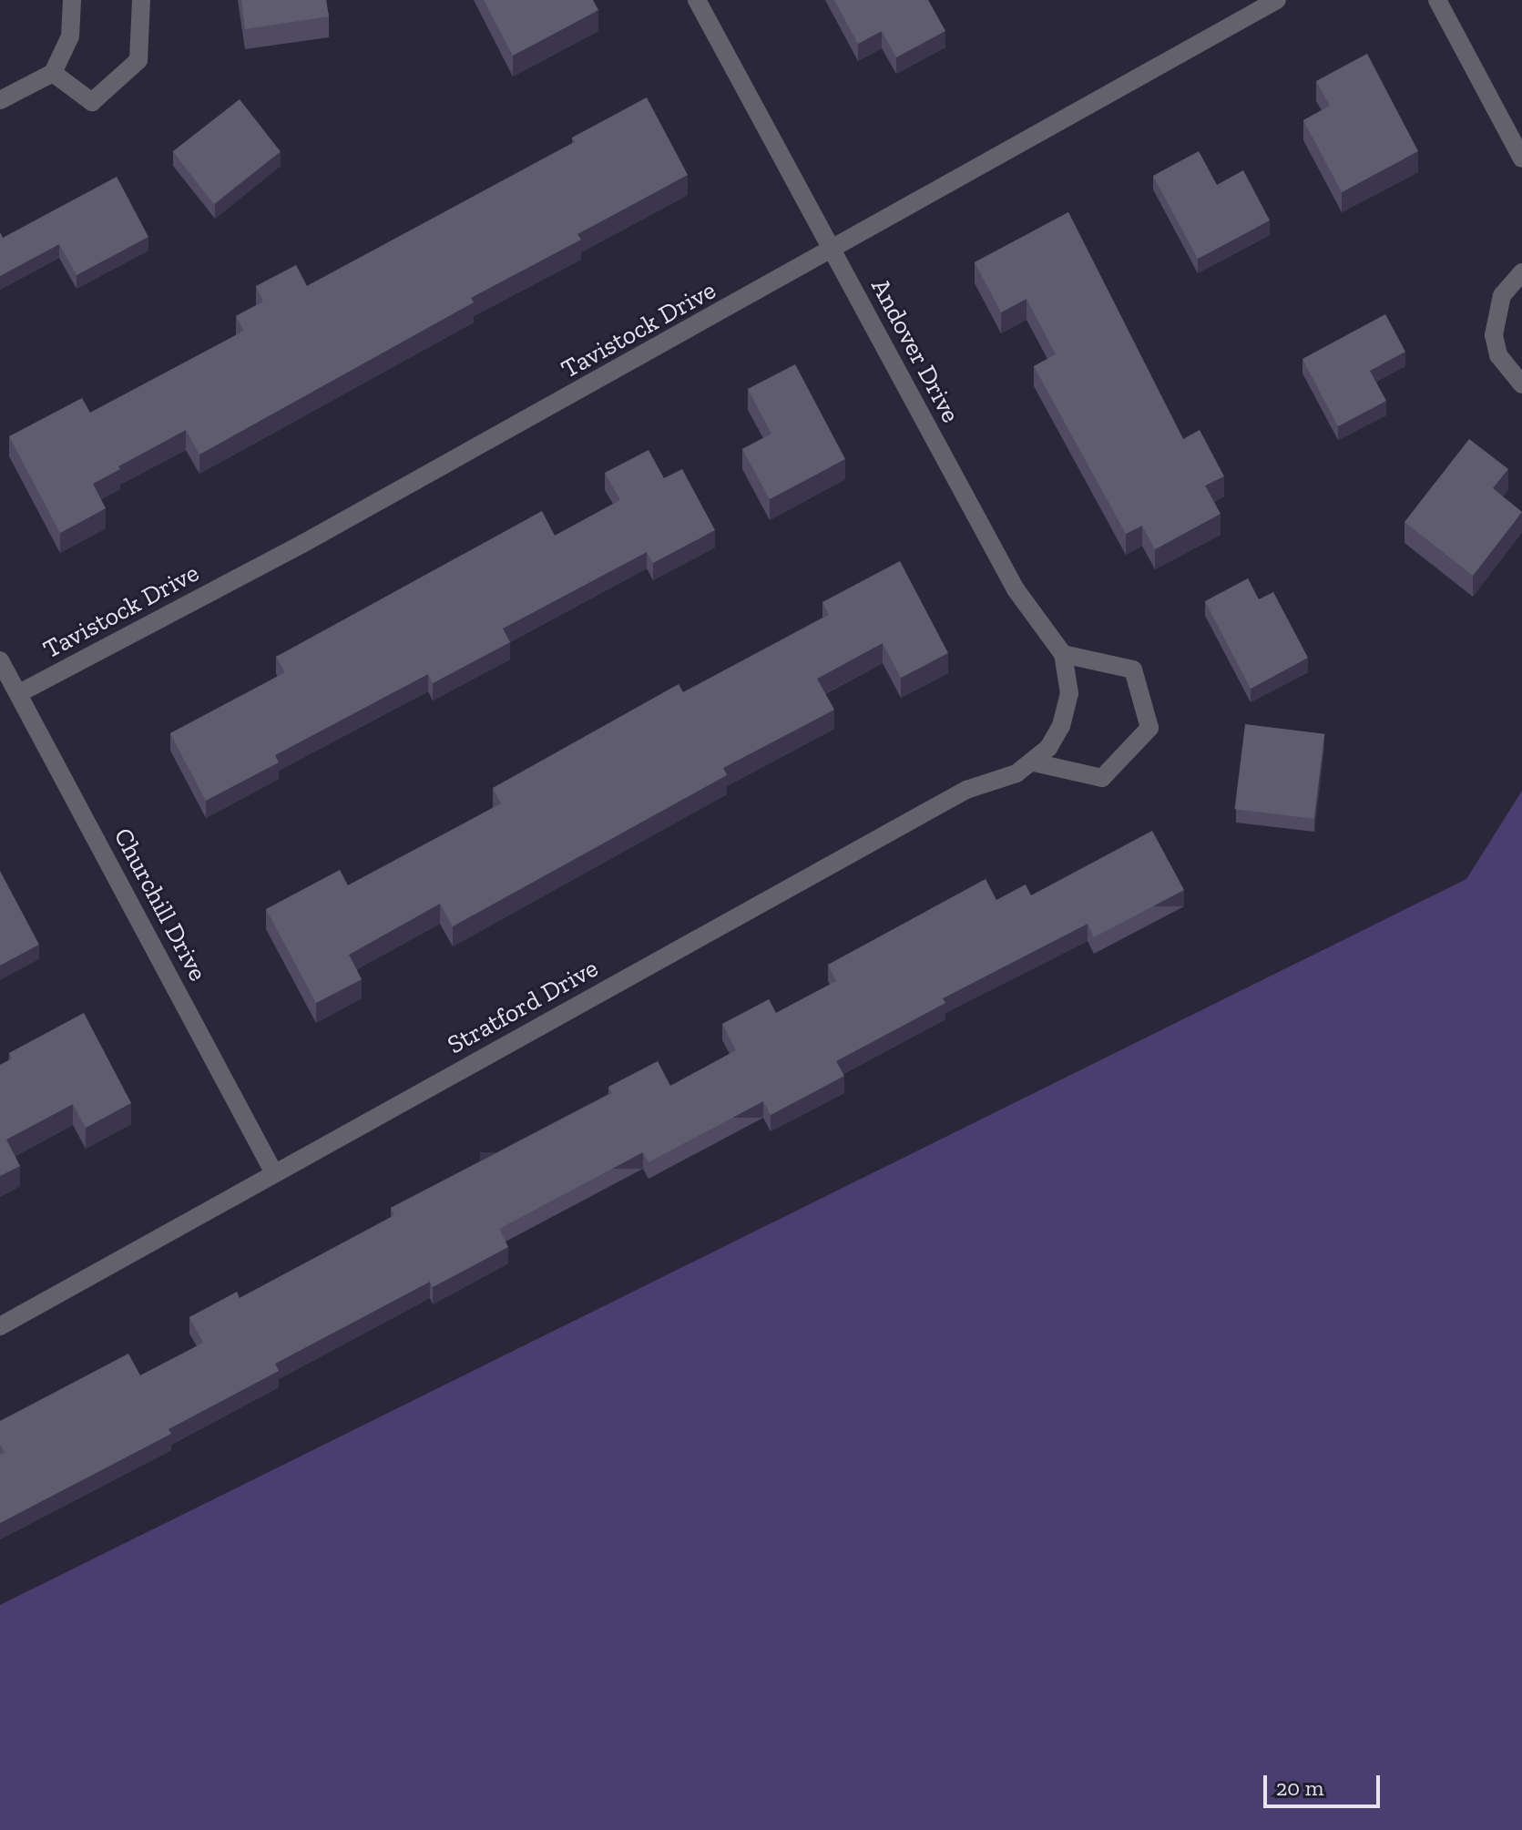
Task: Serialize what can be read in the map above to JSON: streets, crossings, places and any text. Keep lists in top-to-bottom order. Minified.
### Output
{"streets":{"street":["Tavistock Drive","Andover Drive","Churchill Drive","Stratford Drive"]},"crossings":[["Tavistock Drive","Andover Drive"],["Tavistock Drive","Churchill Drive"],["Andover Drive","Stratford Drive"],["Churchill Drive","Stratford Drive"]],"scale_bar":"20 m"}
